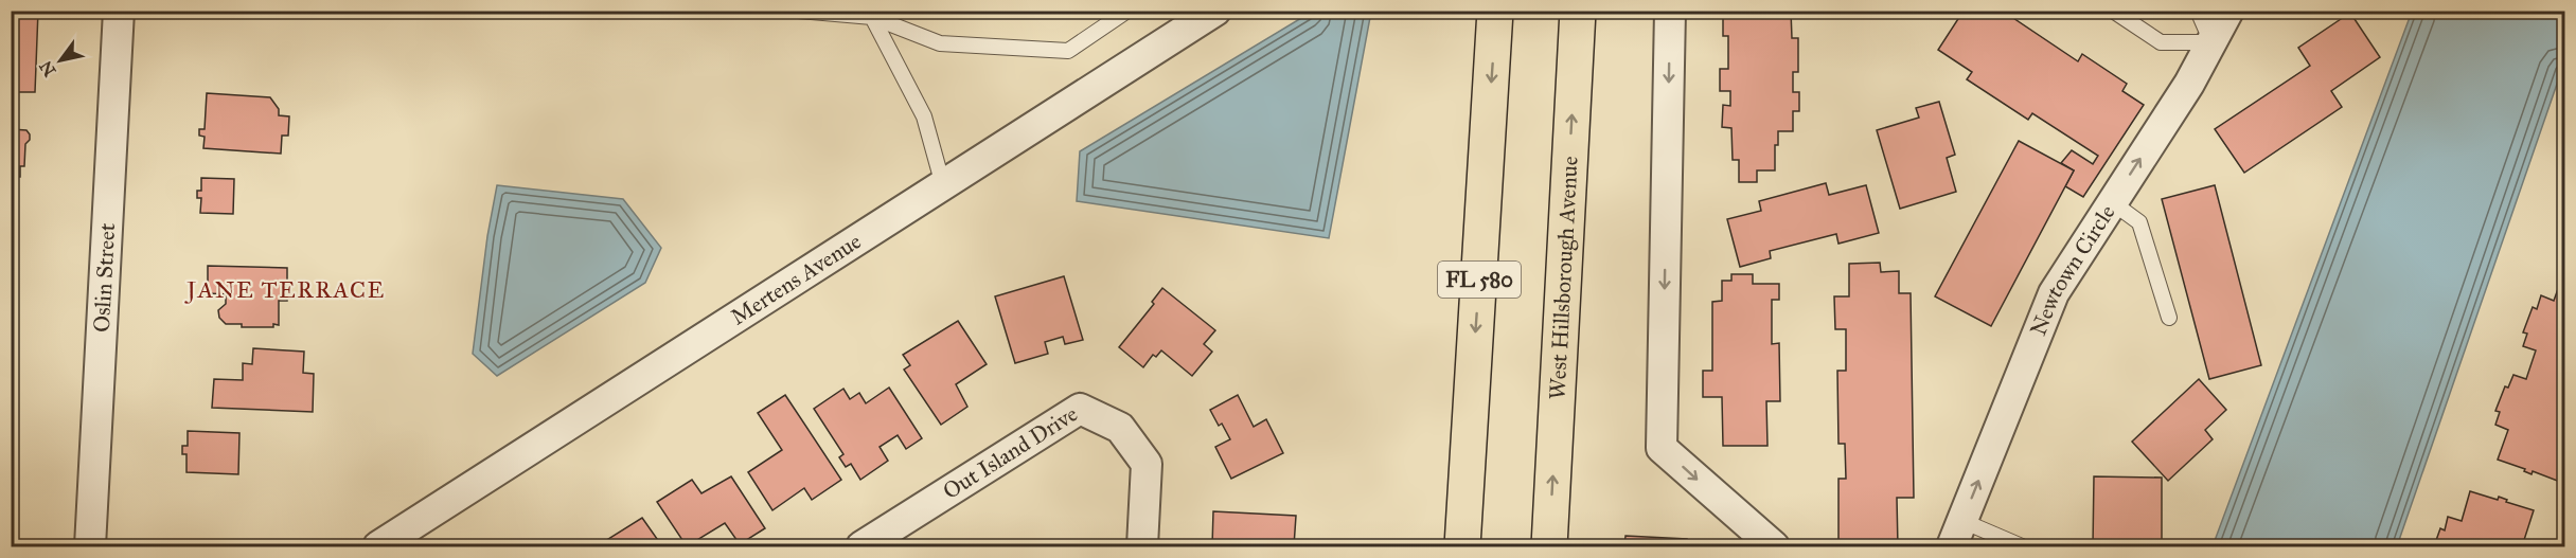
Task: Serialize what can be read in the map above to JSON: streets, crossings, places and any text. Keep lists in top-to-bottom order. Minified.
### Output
{"streets":{"main road":["FL 580","West Hillsborough Avenue"],"street":["Newtown Circle","Mertens Avenue","Oslin Street","Out Island Drive"]},"one_way":["Newtown Circle"],"districts":["JANE TERRACE"],"north":"bottom left"}
